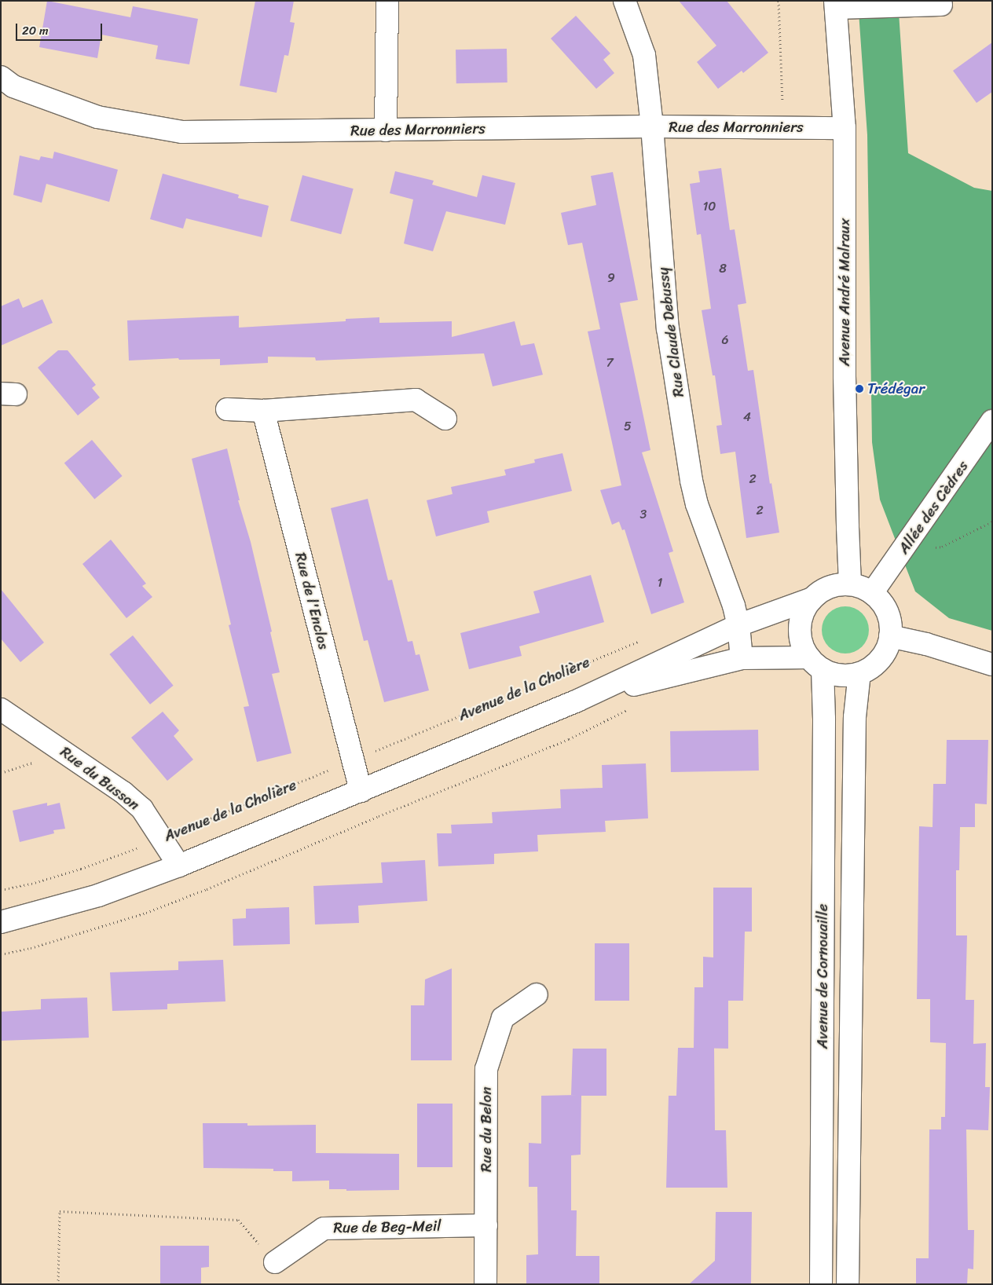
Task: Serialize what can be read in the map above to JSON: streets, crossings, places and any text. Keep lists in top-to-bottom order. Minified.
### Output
{"streets":{"street":["Rue des Marronniers","Avenue André Malraux","Rue Claude Debussy","Allée des Cèdres","Rue de l'Enclos","Avenue de la Cholière","Rue du Busson","Avenue de Cornouaille","Rue du Belon","Rue de Beg-Meil"]},"crossings":[["Rue des Marronniers","Avenue André Malraux"],["Rue des Marronniers","Rue Claude Debussy"],["Avenue André Malraux","Allée des Cèdres"],["Avenue André Malraux","Avenue de la Cholière"],["Avenue André Malraux","Avenue de Cornouaille"],["Rue Claude Debussy","Avenue de la Cholière"],["Allée des Cèdres","Avenue de la Cholière"],["Allée des Cèdres","Avenue de Cornouaille"],["Rue de l'Enclos","Avenue de la Cholière"],["Avenue de la Cholière","Rue du Busson"],["Avenue de la Cholière","Avenue de Cornouaille"],["Rue du Belon","Rue de Beg-Meil"]],"places":["Trédégar"],"house_numbers":["10","8","9","6","7","4","5","2","2","3","1"],"scale_bar":"20 m"}
